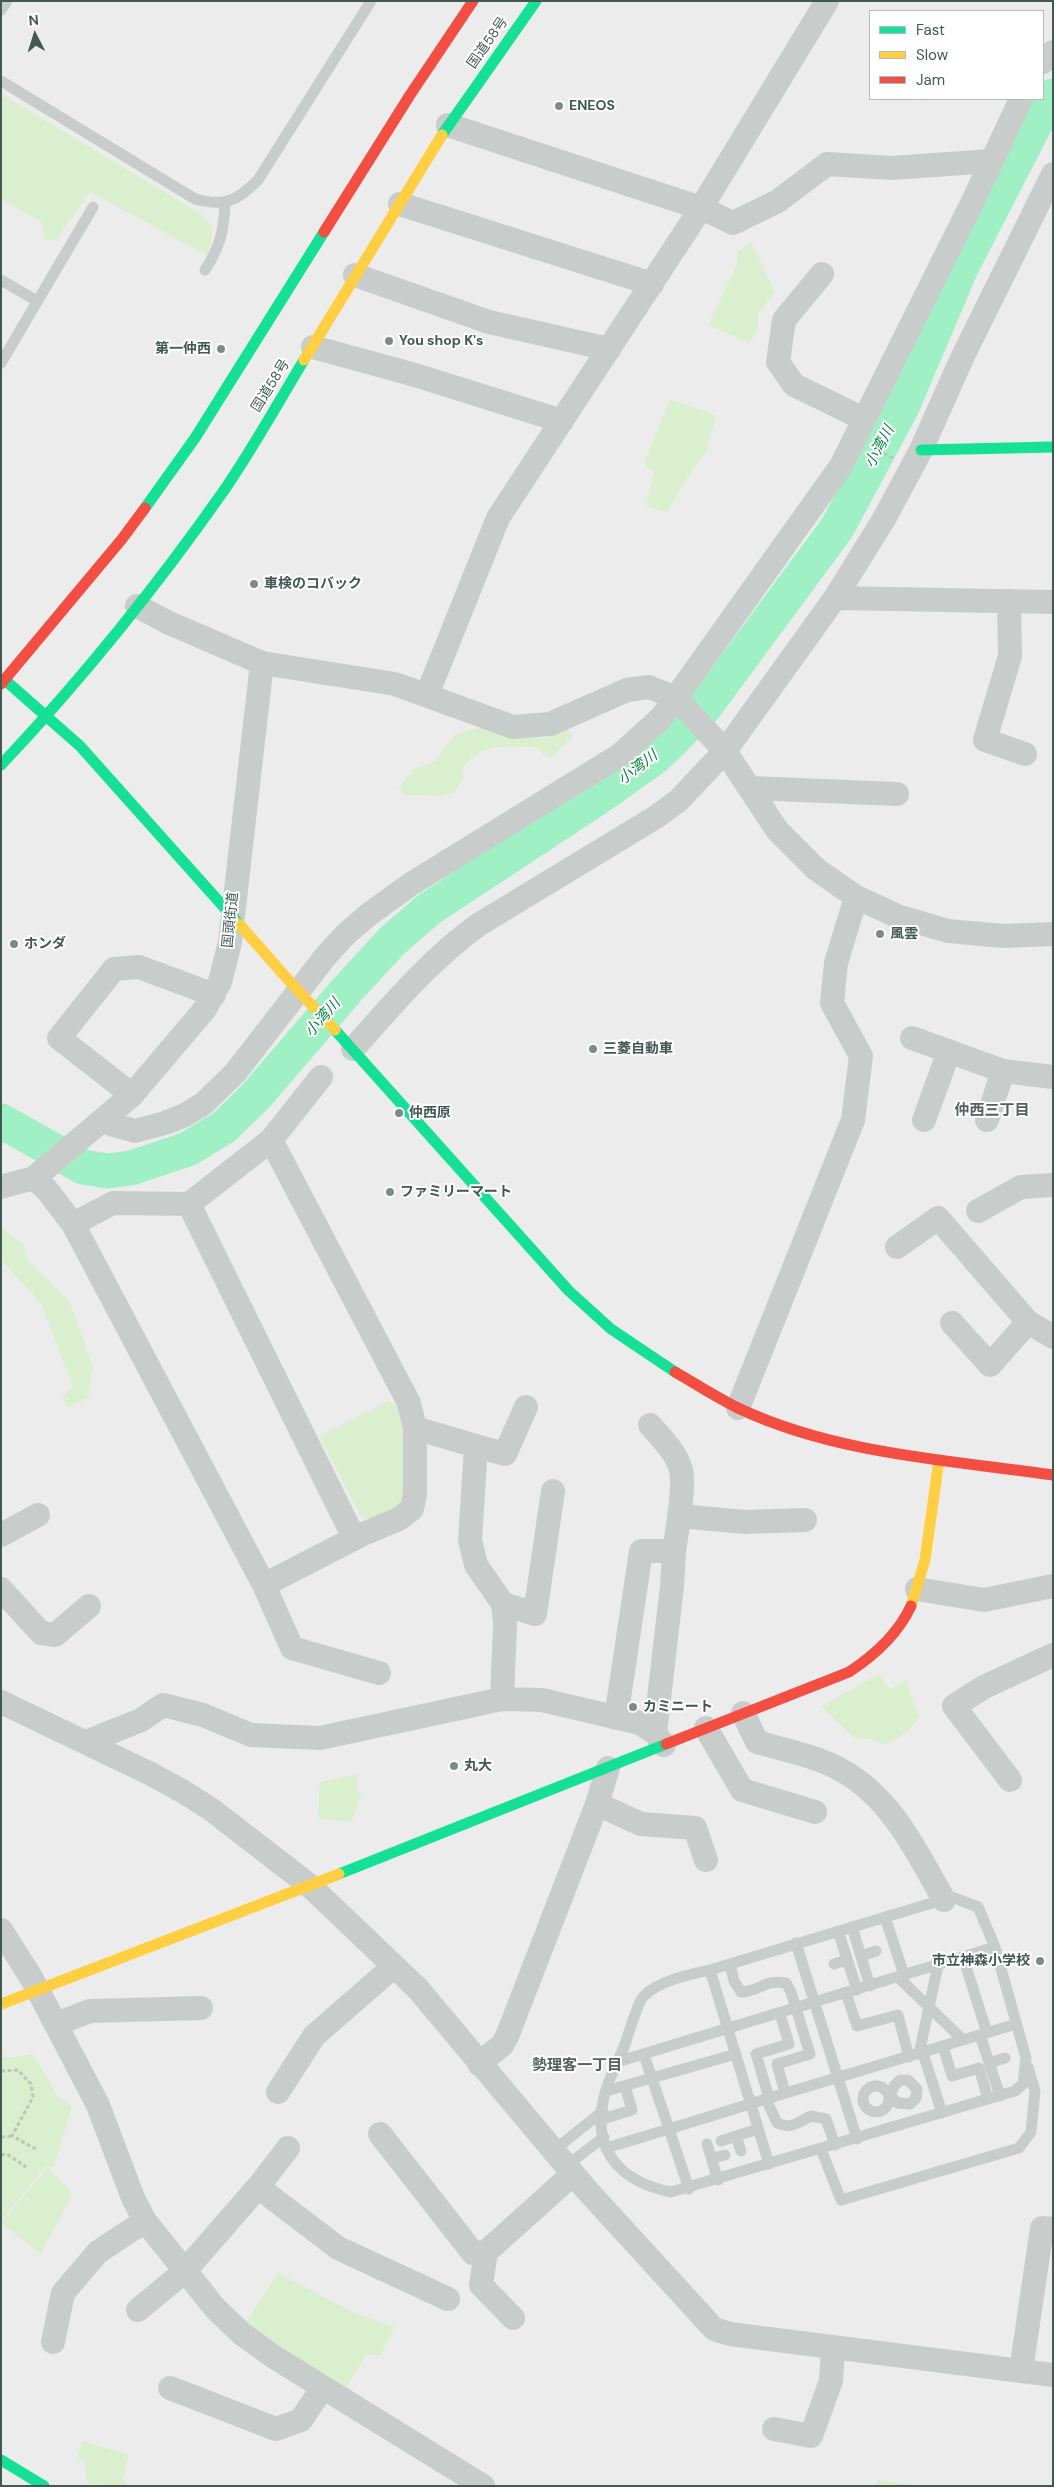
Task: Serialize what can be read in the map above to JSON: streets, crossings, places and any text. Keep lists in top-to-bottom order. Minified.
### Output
{"streets":{"main road":["国道58号"],"street":["国頭街道"]},"districts":["仲西三丁目","勢理客一丁目"],"water":["小湾川"],"places":["ENEOS","You shop K's","第一仲西","車検のコバック","風雲","ホンダ","三菱自動車","仲西原","ファミリーマート","カミニート","丸大","市立神森小学校"],"legend":["Fast","Slow","Jam"],"north":"top"}
